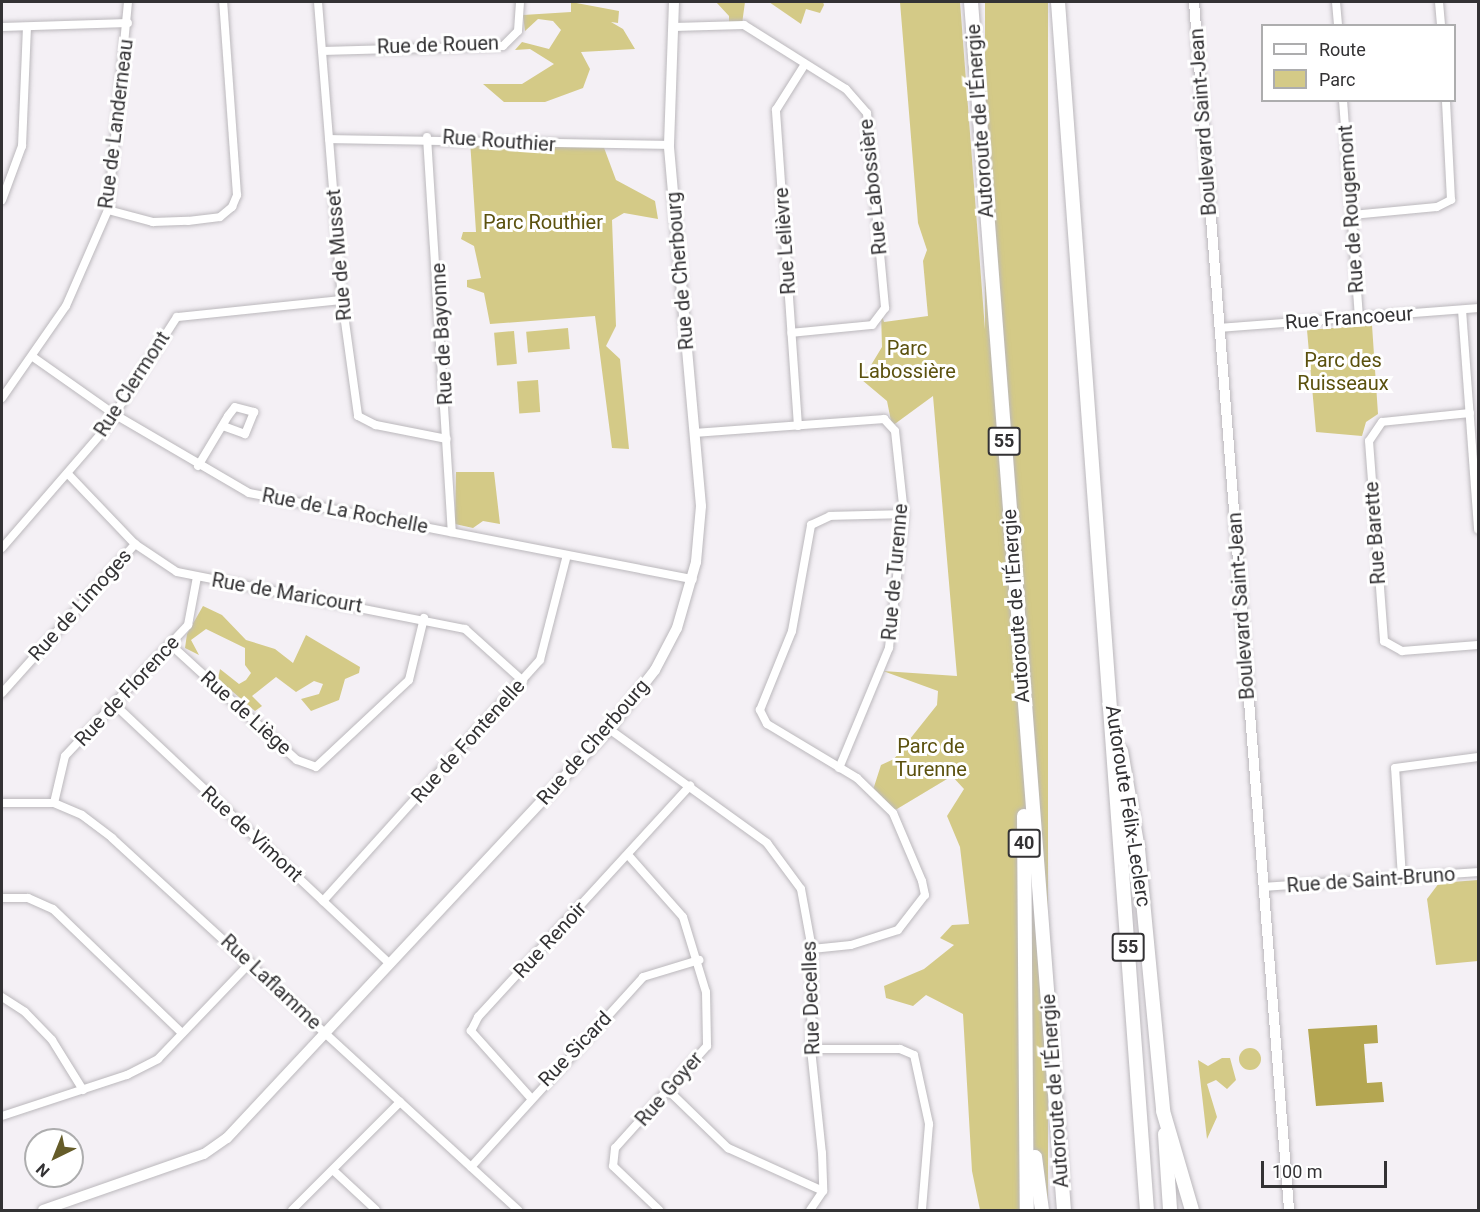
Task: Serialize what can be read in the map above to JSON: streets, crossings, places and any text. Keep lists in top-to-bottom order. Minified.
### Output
{"streets":{"highway":["Autoroute de l'Énergie","55","Autoroute Félix-Leclerc","40"],"street":["Rue de Rouen","Boulevard Saint-Jean","Rue de Landerneau","Rue Routhier","Rue Labossière","Rue de Rougemont","Rue Lelièvre","Rue de Musset","Rue de Cherbourg","Rue Francoeur","Rue de Bayonne","Rue Clermont","Rue de La Rochelle","Rue Barette","Rue de Turenne","Rue de Maricourt","Rue de Limoges","Rue de Florence","Rue de Liège","Rue de Fontenelle","Rue de Vimont","Rue de Saint-Bruno","Rue Renoir","Rue Laflamme","Rue Decelles","Rue Sicard","Rue Goyer"]},"crossings":[["Rue de Rouen","Rue de Musset"],["Autoroute de l'Énergie","40"],["Boulevard Saint-Jean","Rue Francoeur"],["Boulevard Saint-Jean","Rue de Saint-Bruno"],["Rue de Landerneau","Rue de La Rochelle"],["Rue Routhier","Rue de Musset"],["Rue Routhier","Rue de Cherbourg"],["Rue Routhier","Rue de Bayonne"],["Rue Labossière","Rue Lelièvre"],["Rue Labossière","Rue de Cherbourg"],["Rue de Rougemont","Rue Francoeur"],["Rue Lelièvre","Rue de Turenne"],["Rue de Musset","Rue de Bayonne"],["Rue de Musset","Rue Clermont"],["Rue de Cherbourg","Rue de La Rochelle"],["Rue de Cherbourg","Rue de Turenne"],["Rue de Cherbourg","Rue de Vimont"],["Rue de Cherbourg","Rue Laflamme"],["Rue de Cherbourg","Rue Decelles"],["Rue de Bayonne","Rue de La Rochelle"],["Rue Clermont","Rue de La Rochelle"],["Rue Clermont","Rue de Maricourt"],["55","Autoroute Félix-Leclerc"],["Rue de La Rochelle","Rue de Fontenelle"],["Rue de Maricourt","Rue de Limoges"],["Rue de Maricourt","Rue de Florence"],["Rue de Maricourt","Rue de Liège"],["Rue de Maricourt","Rue de Fontenelle"],["Rue de Florence","Rue de Liège"],["Rue de Florence","Rue de Vimont"],["Rue de Florence","Rue Laflamme"],["Rue de Fontenelle","Rue de Vimont"],["Rue Renoir","Rue Decelles"],["Rue Renoir","Rue Sicard"],["Rue Renoir","Rue Goyer"],["Rue Laflamme","Rue Sicard"],["Rue Sicard","Rue Goyer"]],"parks":["Parc Routhier","Parc Labossière","Parc des Ruisseaux","Parc de Turenne"],"legend":["Route","Parc"],"scale_bar":"100 m","north":"bottom left"}
